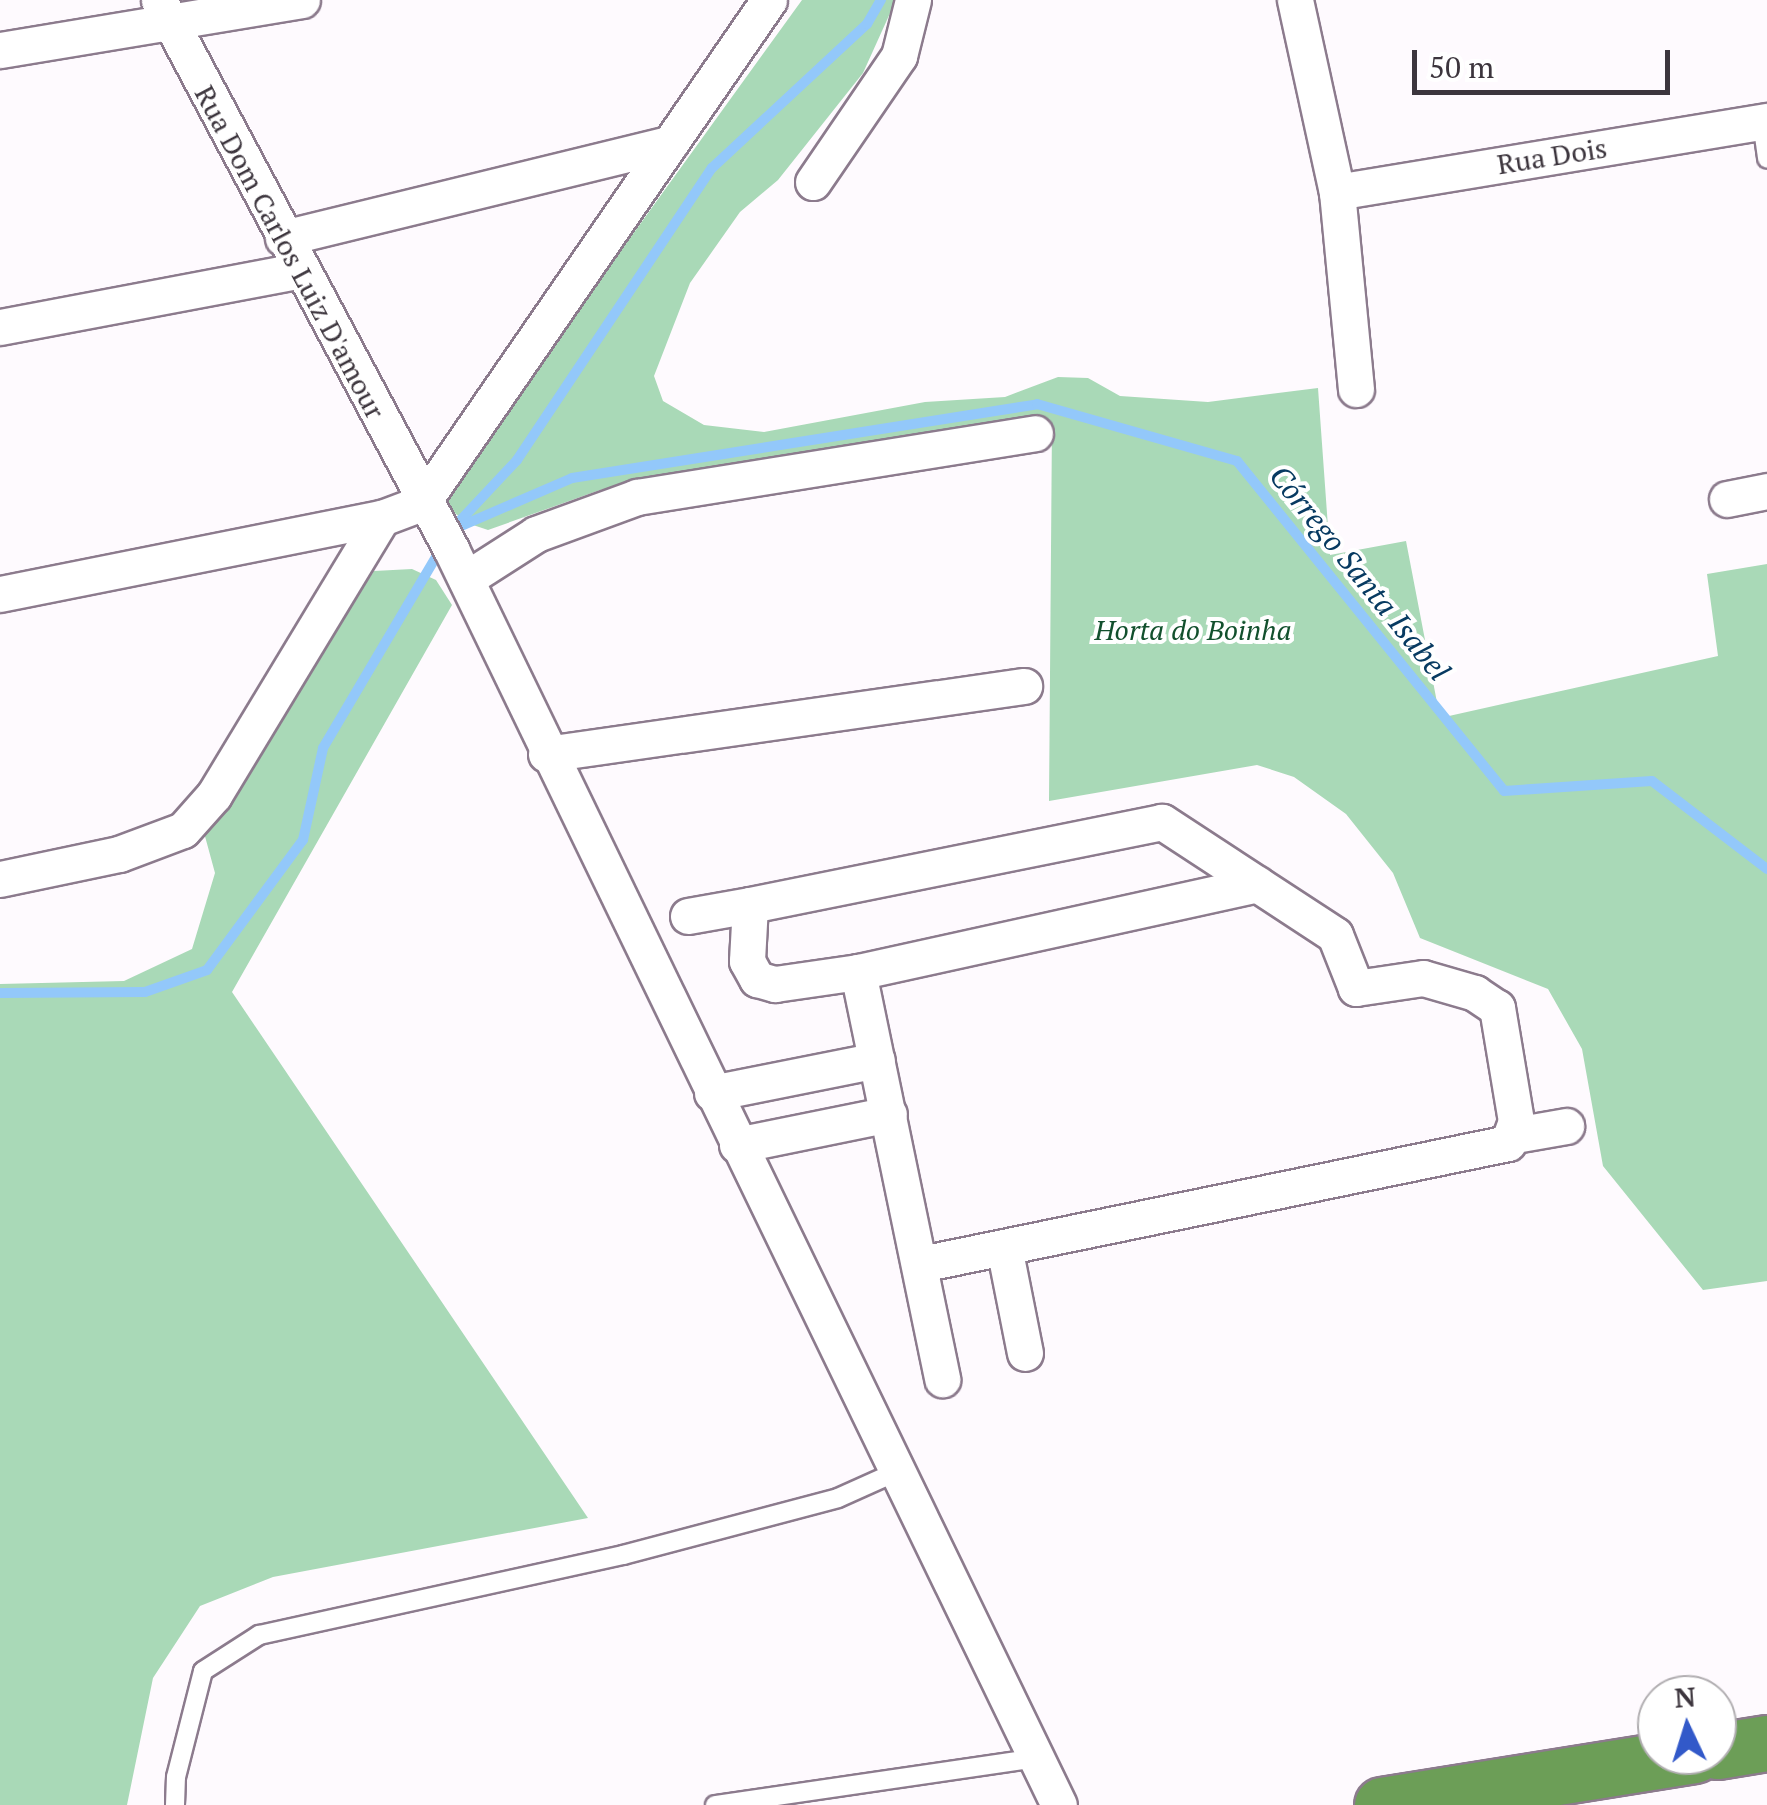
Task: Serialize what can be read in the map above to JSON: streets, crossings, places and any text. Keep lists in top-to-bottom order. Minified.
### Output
{"streets":{"street":["Rua Dois","Rua Dom Carlos Luiz D'amour"]},"water":["Córrego Santa Isabel"],"parks":["Horta do Boinha"],"scale_bar":"50 m","north":"top"}
